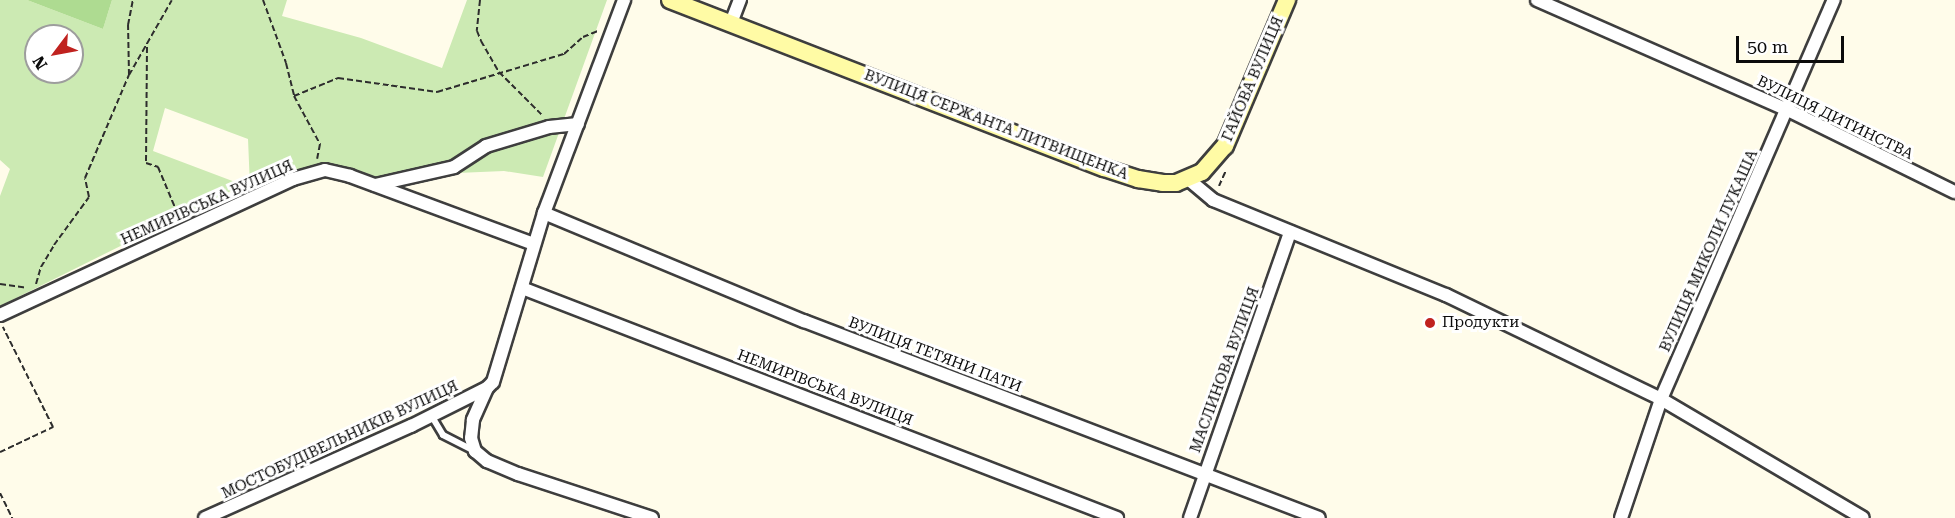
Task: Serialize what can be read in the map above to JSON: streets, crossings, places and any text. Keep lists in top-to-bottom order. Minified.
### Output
{"streets":{"main road":["ГАЙОВА ВУЛИЦЯ","ВУЛИЦЯ СЕРЖАНТА ЛИТВИЩЕНКА"],"street":["ВУЛИЦЯ ДИТИНСТВА","НЕМИРІВСЬКА ВУЛИЦЯ","ВУЛИЦЯ МИКОЛИ ЛУКАША","ВУЛИЦЯ ТЕТЯНИ ПАТИ","МАСЛИНОВА ВУЛИЦЯ","МОСТОБУДІВЕЛЬНИКІВ ВУЛИЦЯ"]},"crossings":[["ГАЙОВА ВУЛИЦЯ","ВУЛИЦЯ СЕРЖАНТА ЛИТВИЩЕНКА"],["ВУЛИЦЯ ДИТИНСТВА","ВУЛИЦЯ МИКОЛИ ЛУКАША"],["ВУЛИЦЯ ТЕТЯНИ ПАТИ","МАСЛИНОВА ВУЛИЦЯ"]],"places":["Продукти"],"scale_bar":"50 m","north":"bottom left"}
